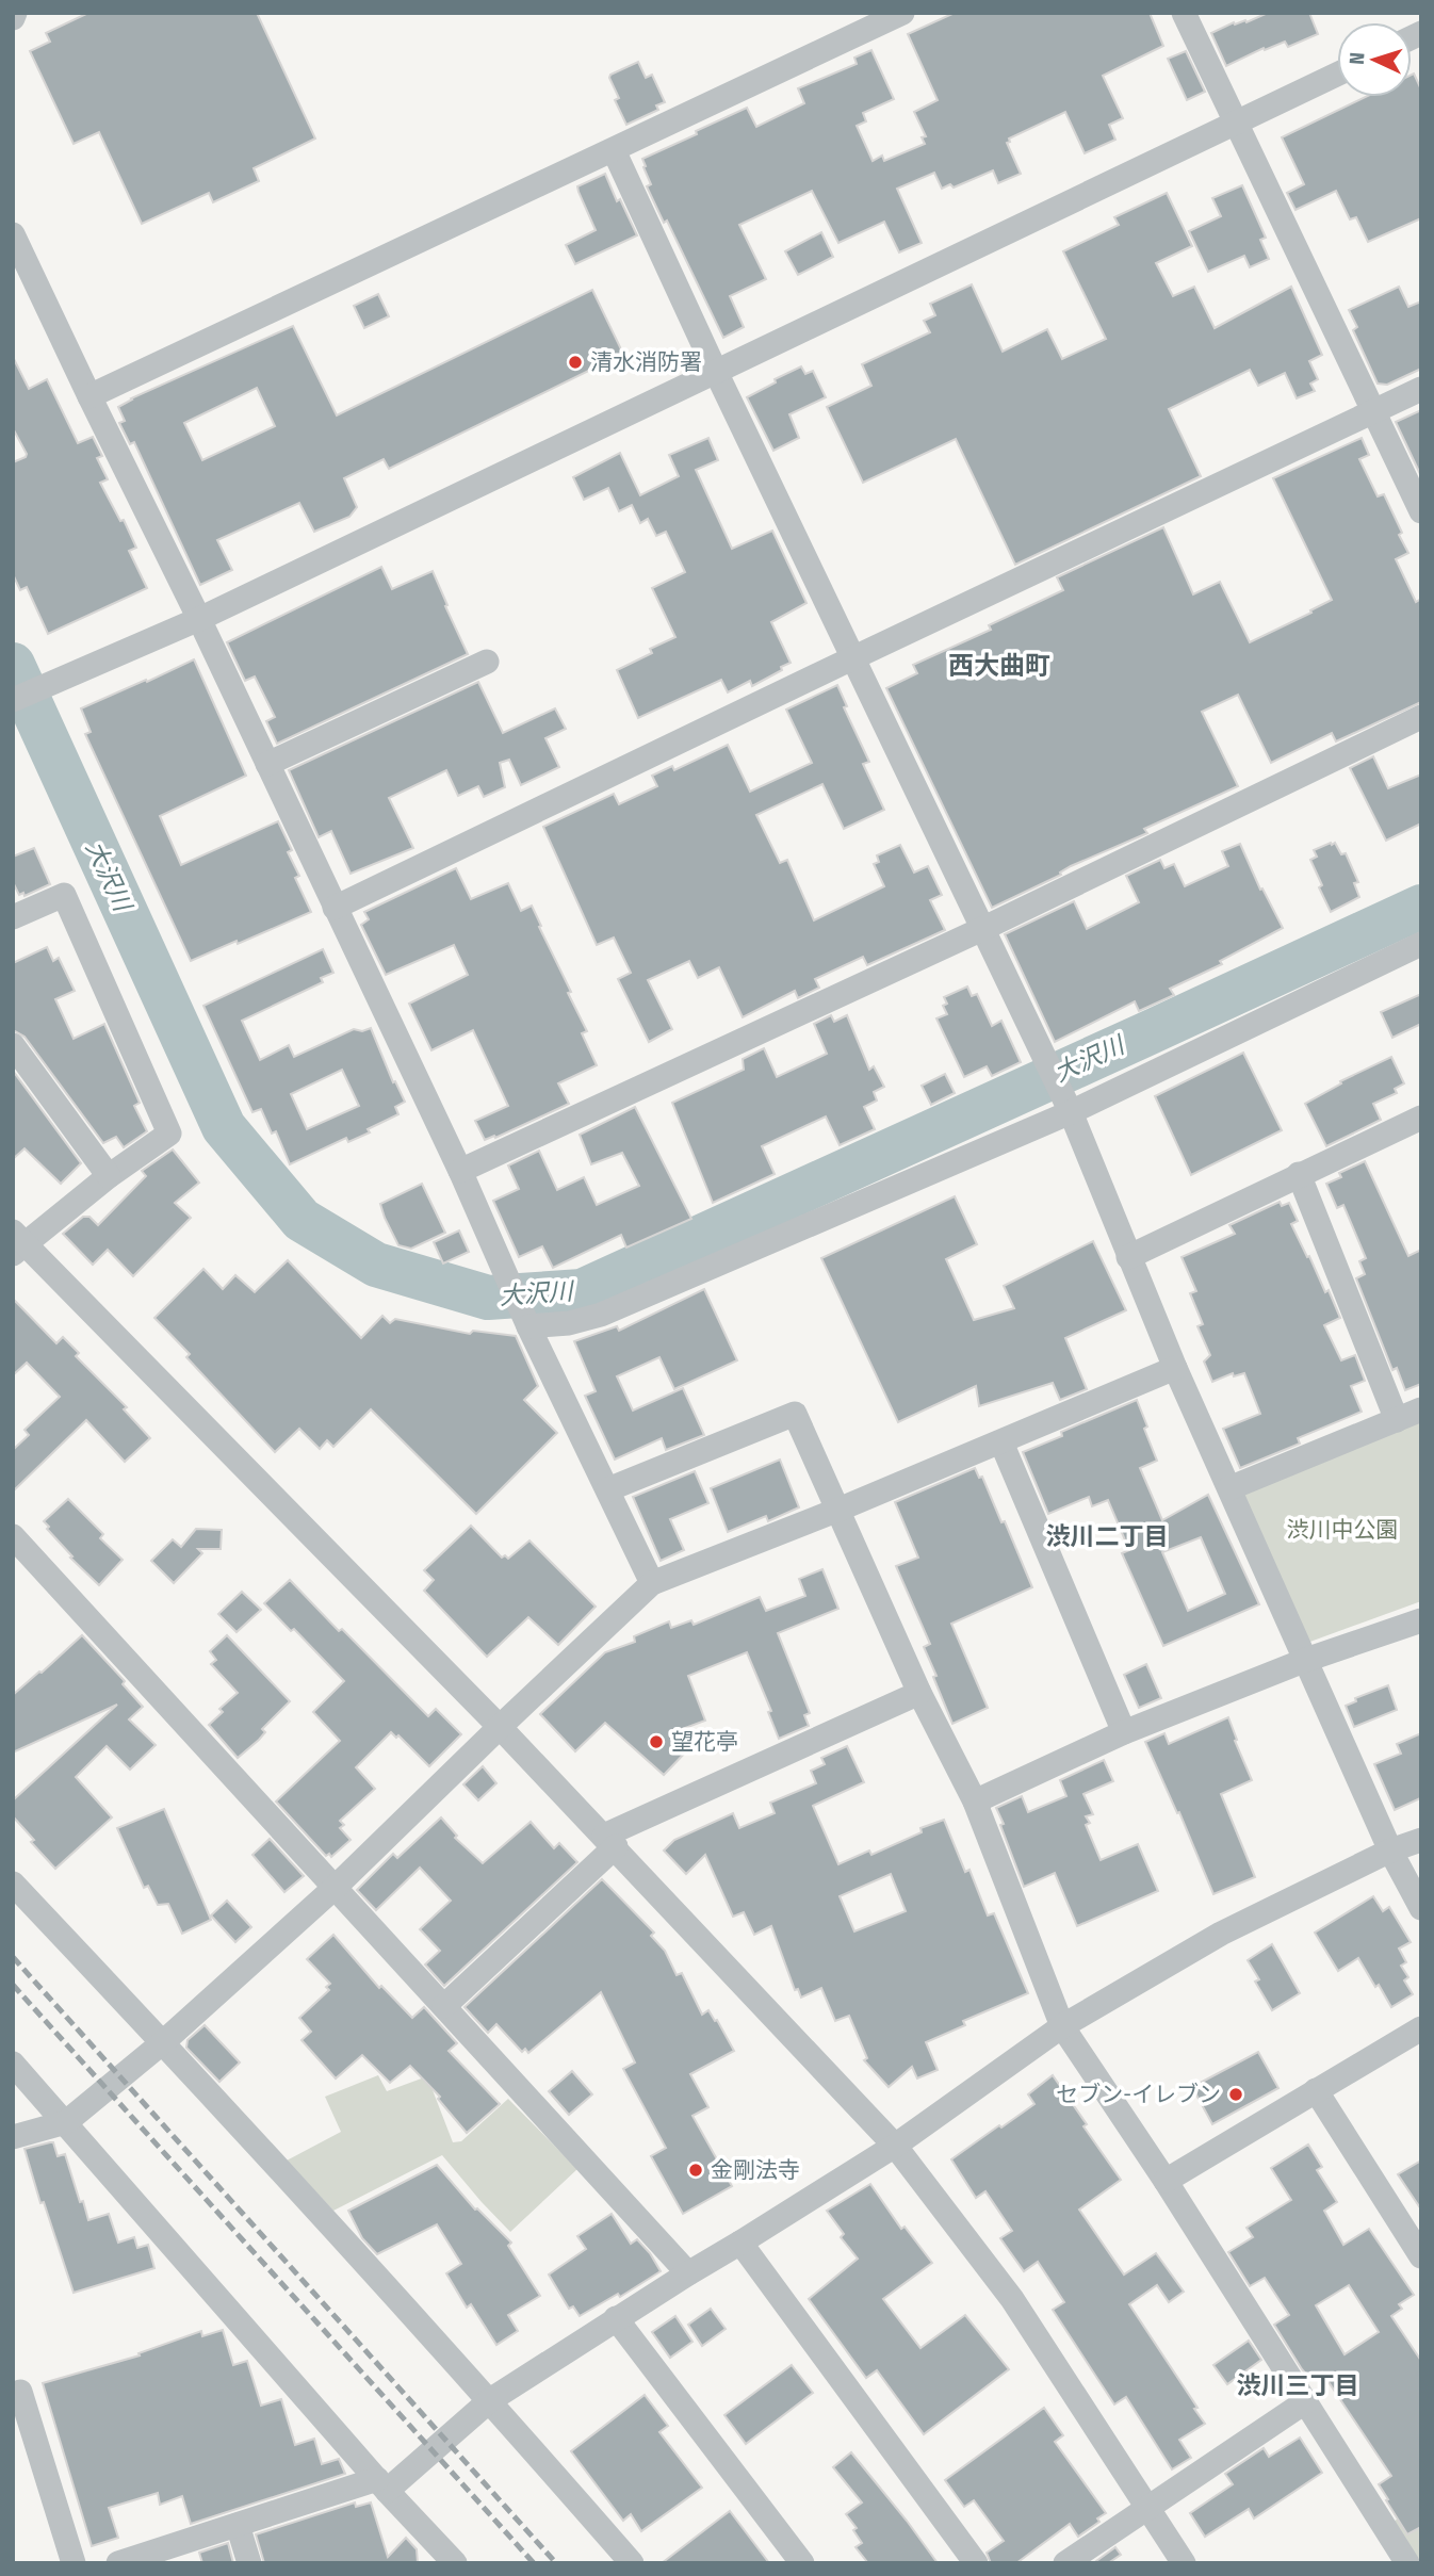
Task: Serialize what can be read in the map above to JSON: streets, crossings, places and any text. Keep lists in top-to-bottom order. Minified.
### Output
{"districts":["西大曲町","渋川二丁目","渋川三丁目"],"water":["大沢川"],"parks":["渋川中公園"],"places":["清水消防署","望花亭","セブン-イレブン","金剛法寺"],"north":"left"}
